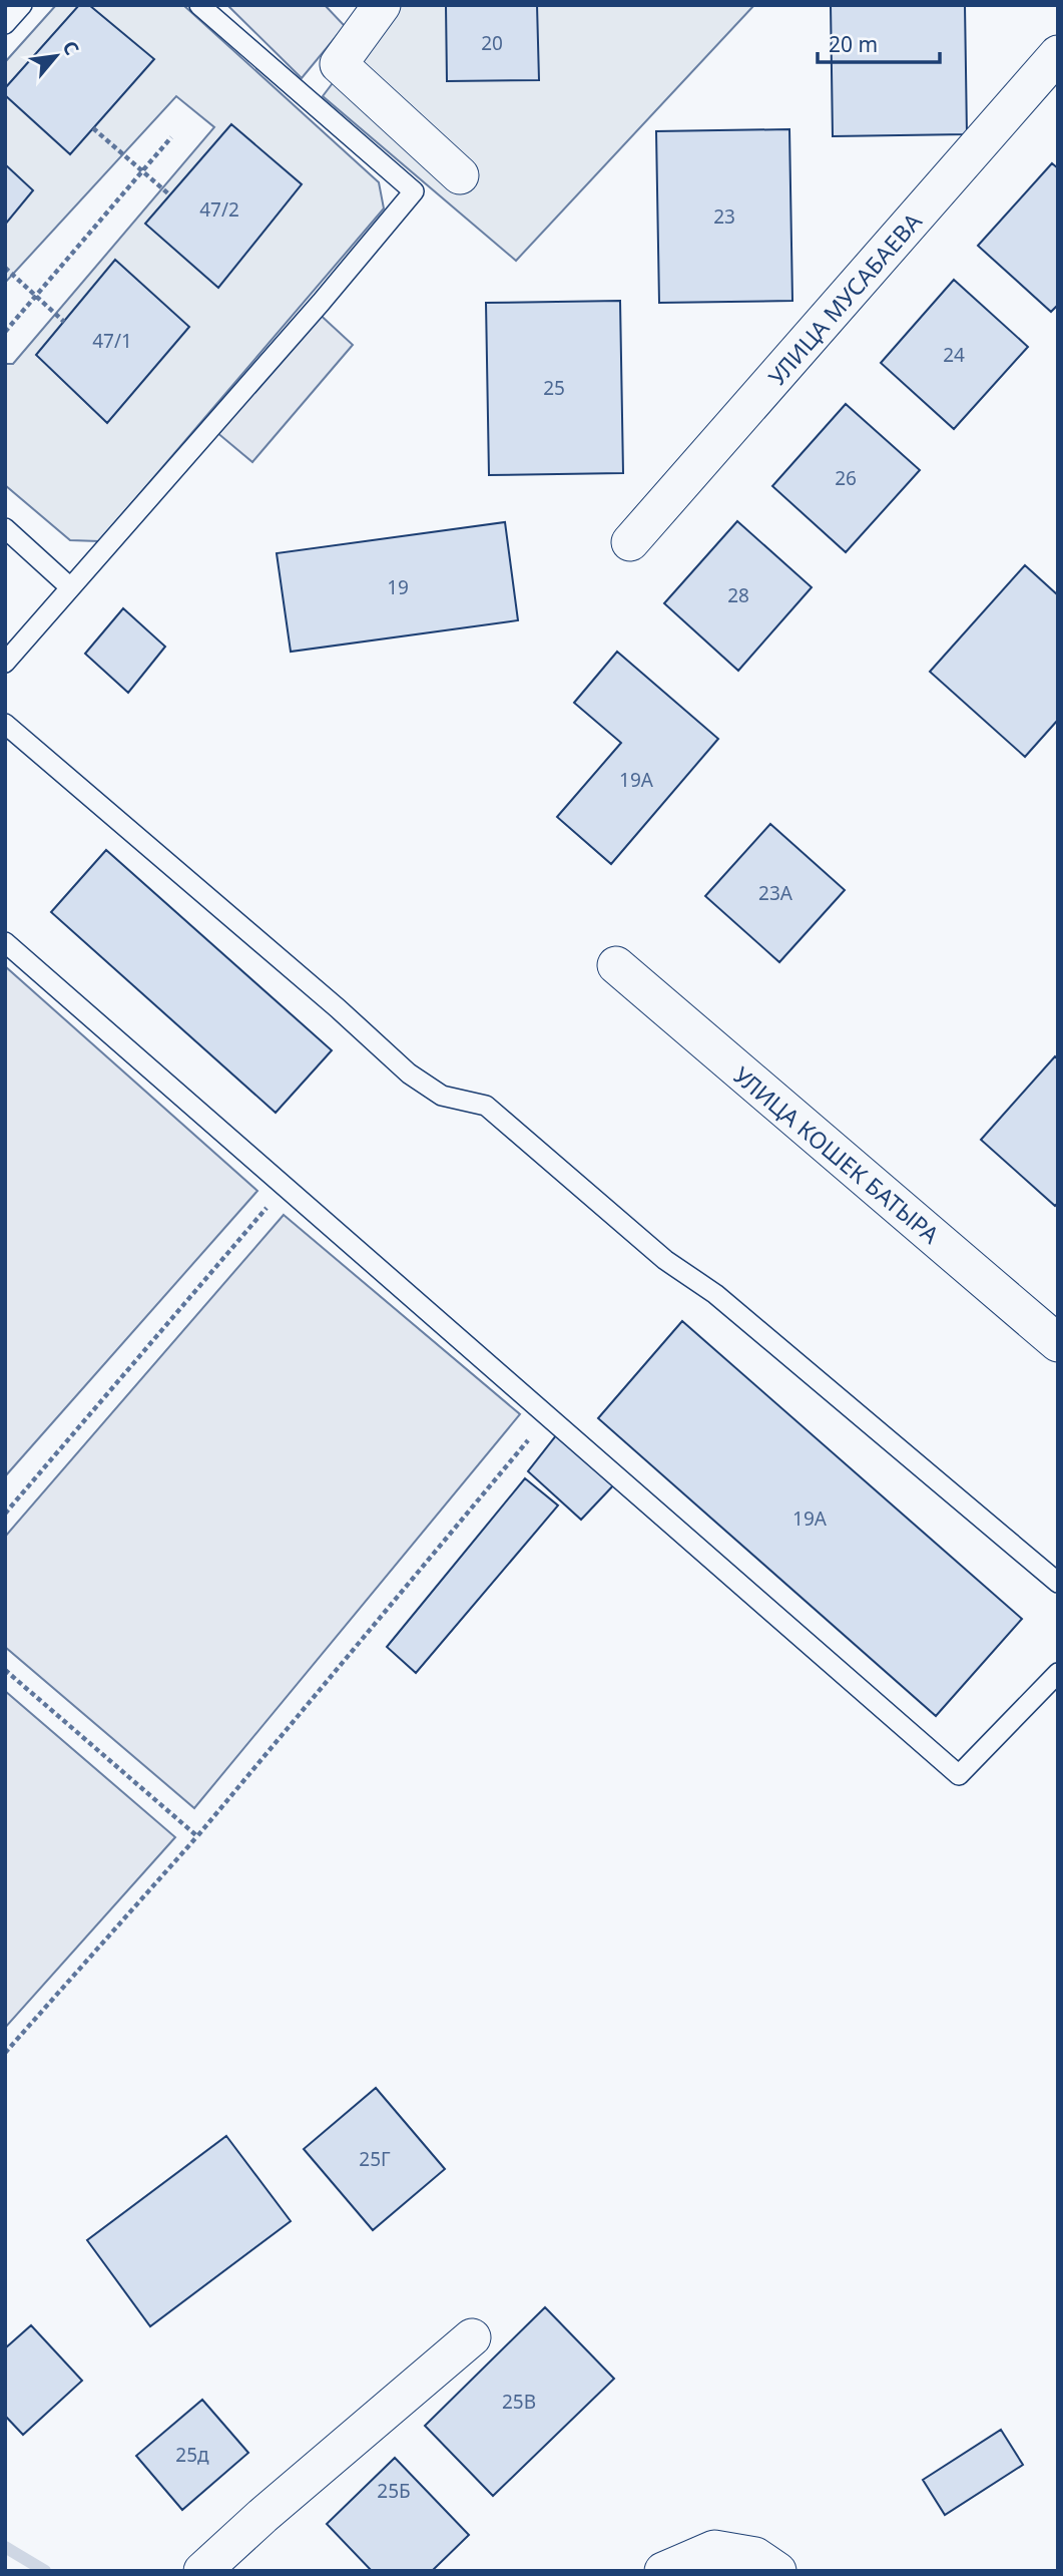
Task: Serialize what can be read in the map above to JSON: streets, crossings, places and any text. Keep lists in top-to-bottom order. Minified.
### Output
{"streets":{"street":["УЛИЦА МУСАБАЕВА","УЛИЦА КОШЕК БАТЫРА"]},"house_numbers":["20","47/2","23","47/1","24","25","26","19","28","19А","23А","19А","25Г","25В","25д","25Б"],"scale_bar":"20 m","north":"top right"}
